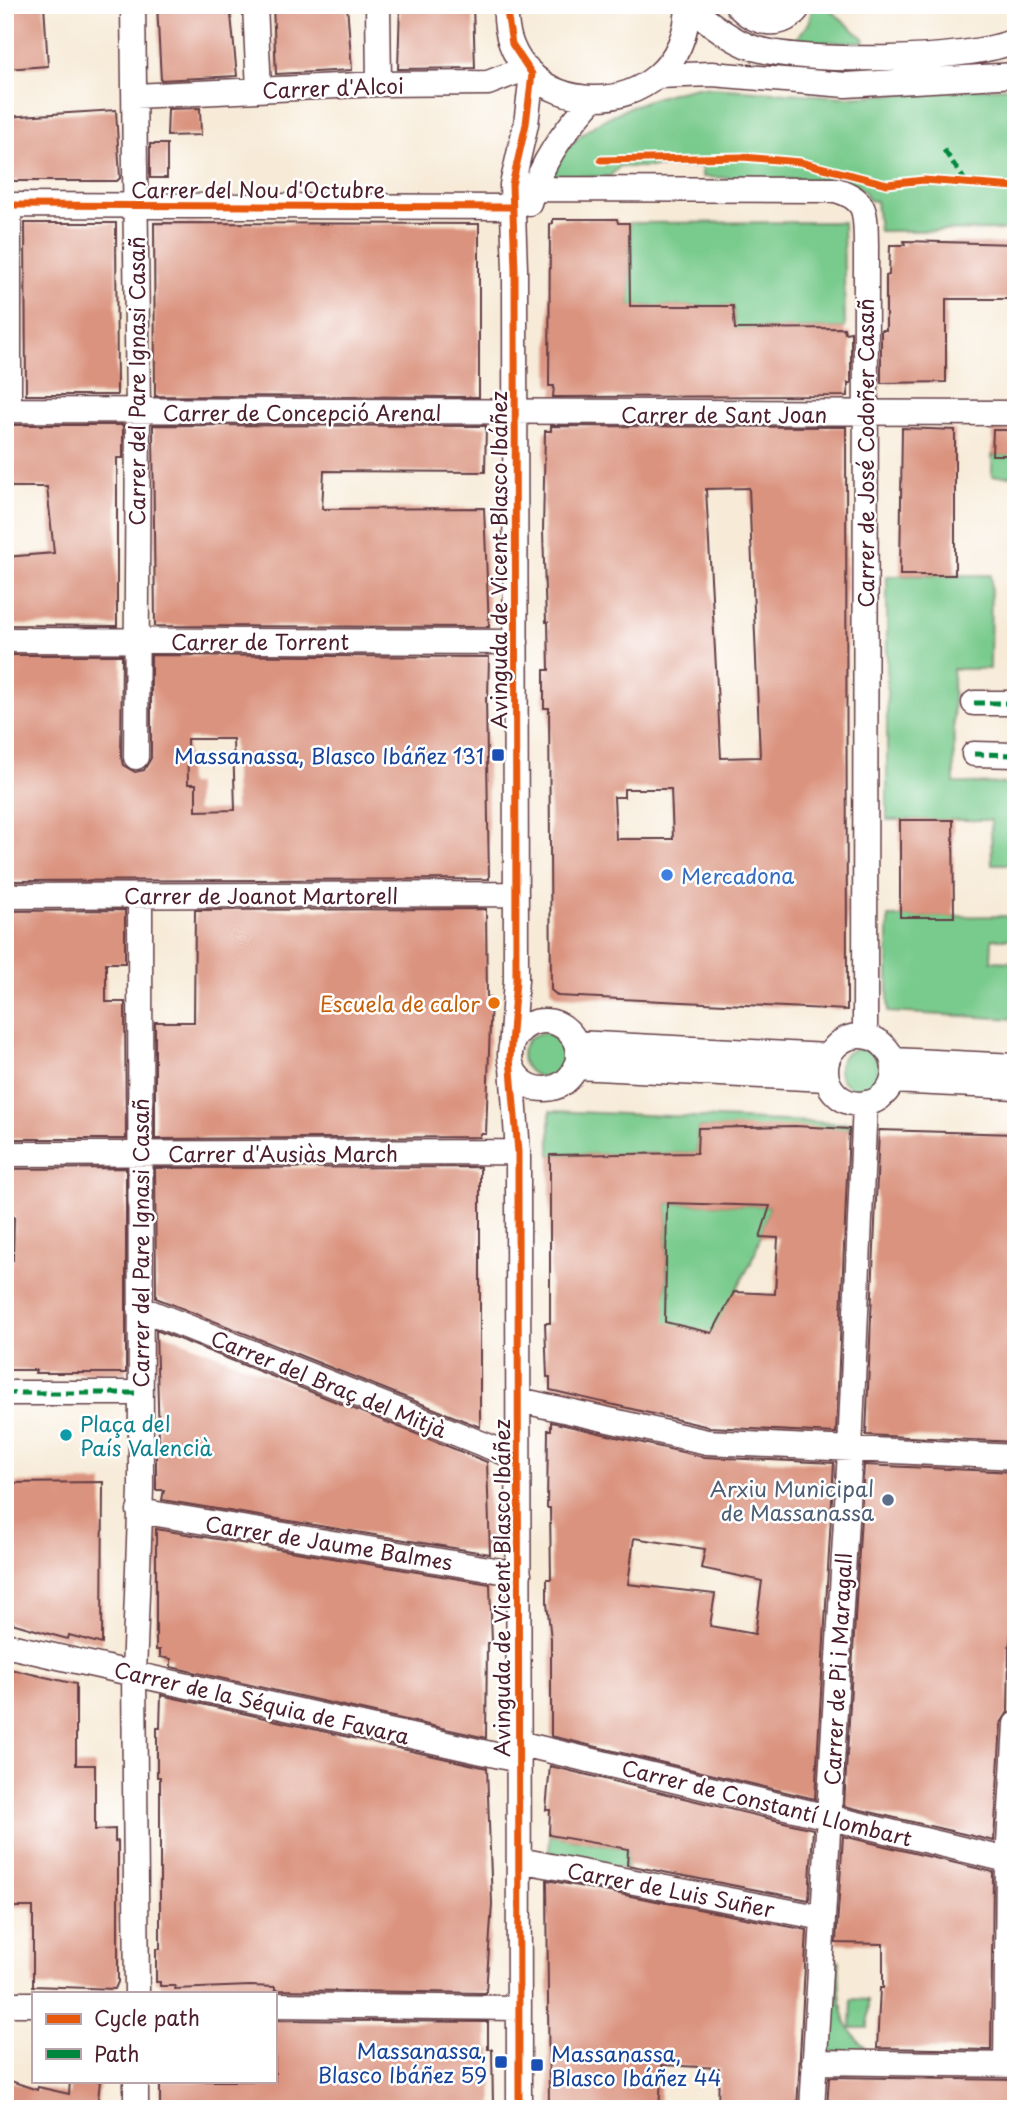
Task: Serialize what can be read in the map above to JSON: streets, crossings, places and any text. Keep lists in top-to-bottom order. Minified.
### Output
{"streets":{"street":["Carrer d'Alcoi","Carrer del Nou d'Octubre","Carrer del Pare Ignasi Casañ","Carrer de Concepció Arenal","Carrer de Sant Joan","Carrer de José Codoñer Casañ","Avinguda de Vicent Blasco Ibáñez","Carrer de Torrent","Carrer de Joanot Martorell","Carrer d'Ausiàs March","Carrer del Braç del Mitjà","Carrer de Jaume Balmes","Carrer de Pi i Maragall","Carrer de la Séquia de Favara","Carrer de Constantí Llombart","Carrer de Luis Suñer"]},"crossings":[["Carrer d'Alcoi","Carrer del Pare Ignasi Casañ"],["Carrer d'Alcoi","Avinguda de Vicent Blasco Ibáñez"],["Carrer del Nou d'Octubre","Carrer del Pare Ignasi Casañ"],["Carrer del Nou d'Octubre","Avinguda de Vicent Blasco Ibáñez"],["Carrer del Pare Ignasi Casañ","Carrer de Concepció Arenal"],["Carrer del Pare Ignasi Casañ","Carrer de Torrent"],["Carrer del Pare Ignasi Casañ","Carrer de Joanot Martorell"],["Carrer del Pare Ignasi Casañ","Carrer d'Ausiàs March"],["Carrer del Pare Ignasi Casañ","Carrer del Braç del Mitjà"],["Carrer del Pare Ignasi Casañ","Carrer de Jaume Balmes"],["Carrer del Pare Ignasi Casañ","Carrer de la Séquia de Favara"],["Carrer de Concepció Arenal","Carrer de Sant Joan"],["Carrer de Concepció Arenal","Avinguda de Vicent Blasco Ibáñez"],["Carrer de Sant Joan","Carrer de José Codoñer Casañ"],["Carrer de Sant Joan","Avinguda de Vicent Blasco Ibáñez"],["Carrer de José Codoñer Casañ","Avinguda de Vicent Blasco Ibáñez"],["Carrer de José Codoñer Casañ","Carrer de Pi i Maragall"],["Avinguda de Vicent Blasco Ibáñez","Carrer de Torrent"],["Avinguda de Vicent Blasco Ibáñez","Carrer de Joanot Martorell"],["Avinguda de Vicent Blasco Ibáñez","Carrer d'Ausiàs March"],["Avinguda de Vicent Blasco Ibáñez","Carrer del Braç del Mitjà"],["Avinguda de Vicent Blasco Ibáñez","Carrer de Jaume Balmes"],["Avinguda de Vicent Blasco Ibáñez","Carrer de la Séquia de Favara"],["Avinguda de Vicent Blasco Ibáñez","Carrer de Constantí Llombart"],["Avinguda de Vicent Blasco Ibáñez","Carrer de Luis Suñer"],["Carrer de Pi i Maragall","Carrer de Constantí Llombart"],["Carrer de Pi i Maragall","Carrer de Luis Suñer"],["Carrer de la Séquia de Favara","Carrer de Constantí Llombart"]],"places":{"transit":["Massanassa, Blasco Ibáñez 131","Massanassa, Blasco Ibáñez 59","Massanassa, Blasco Ibáñez 44"],"other":["Mercadona","Escuela de calor","Plaça del País Valencià","Arxiu Municipal de Massanassa"]},"legend":["Cycle path","Path"]}
